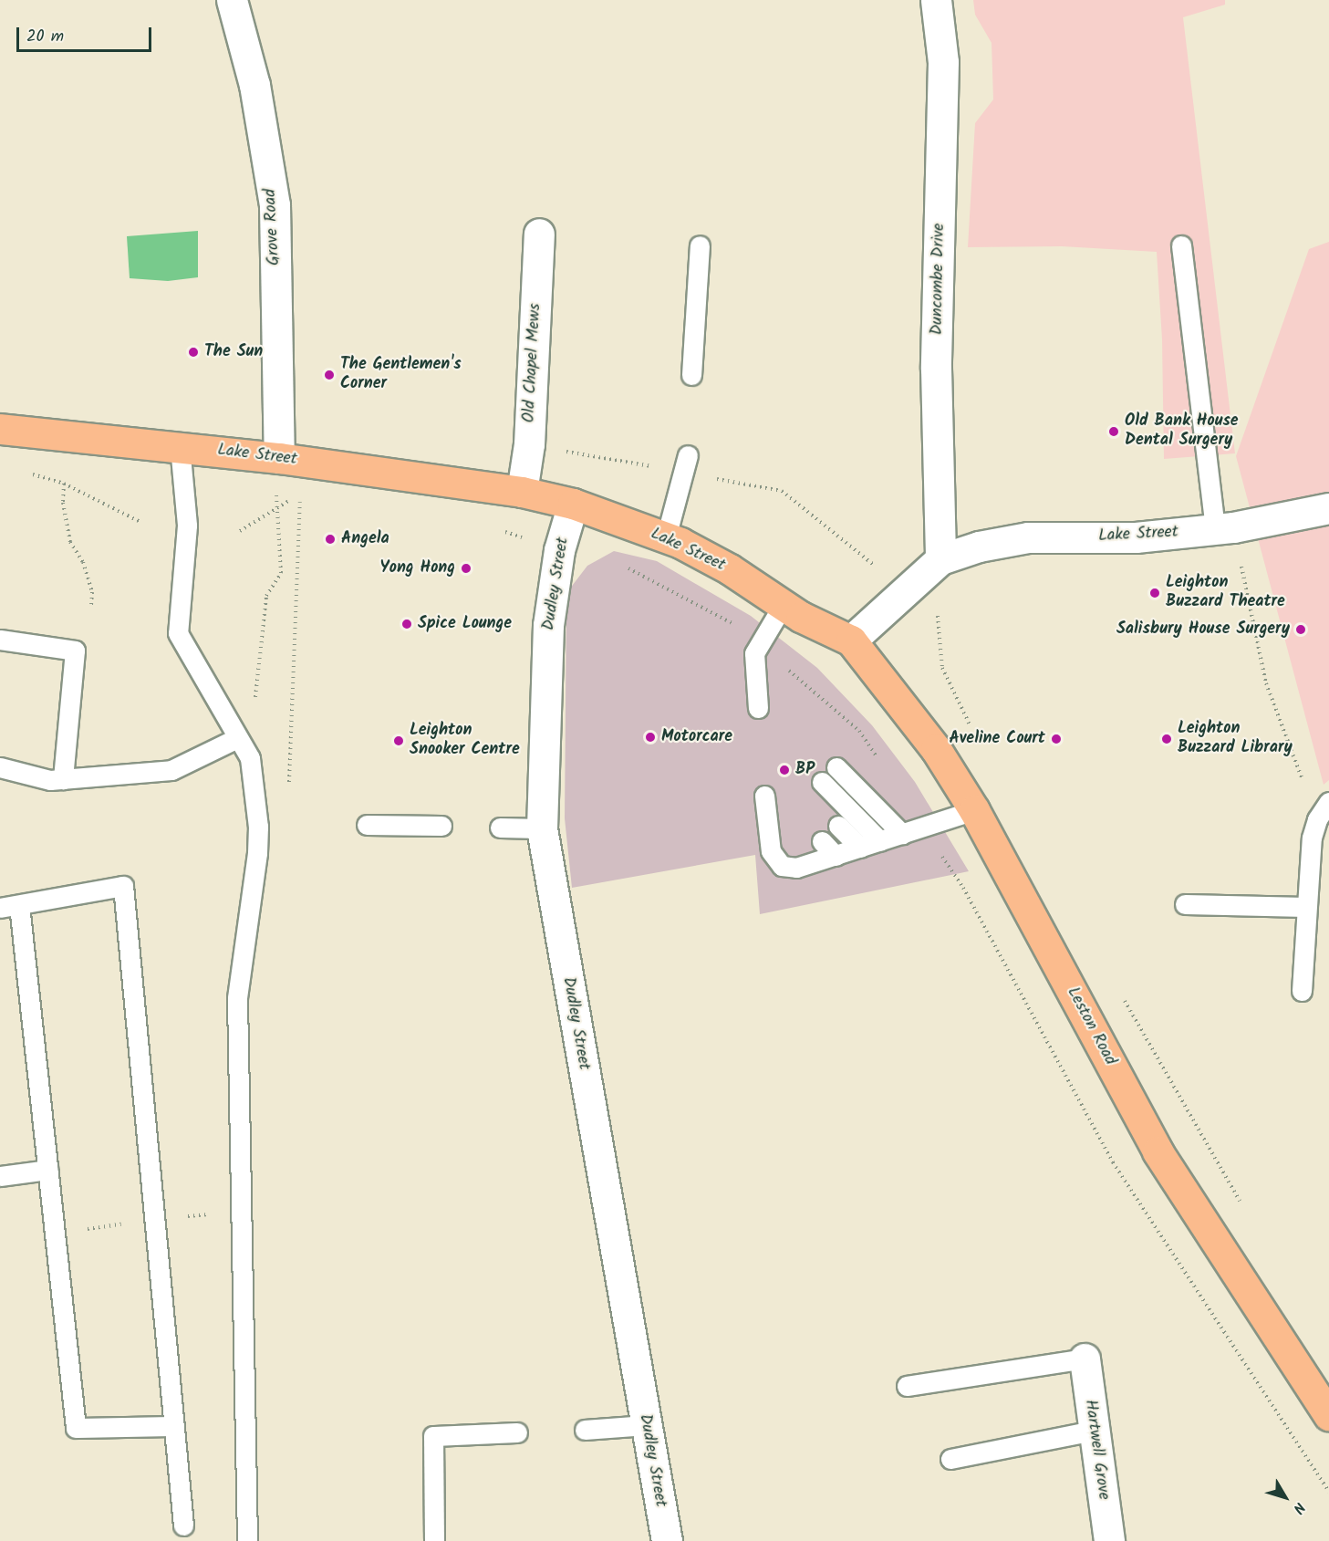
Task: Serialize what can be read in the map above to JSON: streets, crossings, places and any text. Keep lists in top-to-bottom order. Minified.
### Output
{"streets":{"main road":["Lake Street","Leston Road"],"street":["Grove Road","Duncombe Drive","Old Chapel Mews","Dudley Street","Hartwell Grove"]},"crossings":[["Grove Road","Lake Street"],["Duncombe Drive","Lake Street"],["Old Chapel Mews","Lake Street"],["Lake Street","Dudley Street"],["Lake Street","Leston Road"]],"places":["The Sun","The Gentlemen's Corner","Old Bank House Dental Surgery","Angela","Yong Hong","Leighton Buzzard Theatre","Spice Lounge","Salisbury House Surgery","Motorcare","Aveline Court","Leighton Buzzard Library","Leighton Snooker Centre","BP"],"scale_bar":"20 m","north":"bottom right"}
